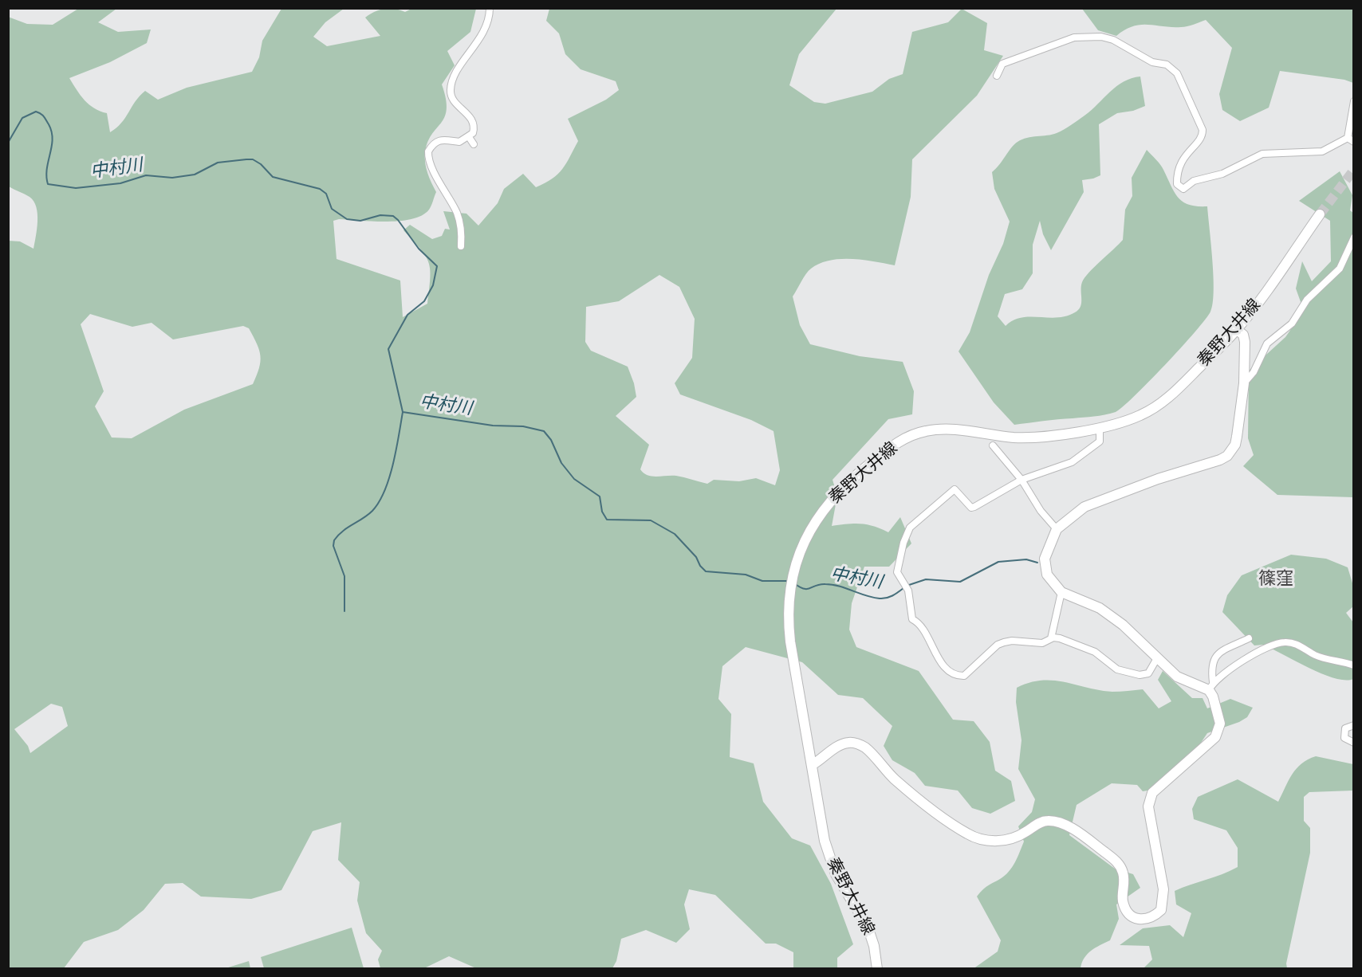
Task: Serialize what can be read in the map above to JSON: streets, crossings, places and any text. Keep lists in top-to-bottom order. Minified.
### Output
{"streets":{"street":["秦野大井線"]},"districts":["篠窪"],"water":["中村川"]}
